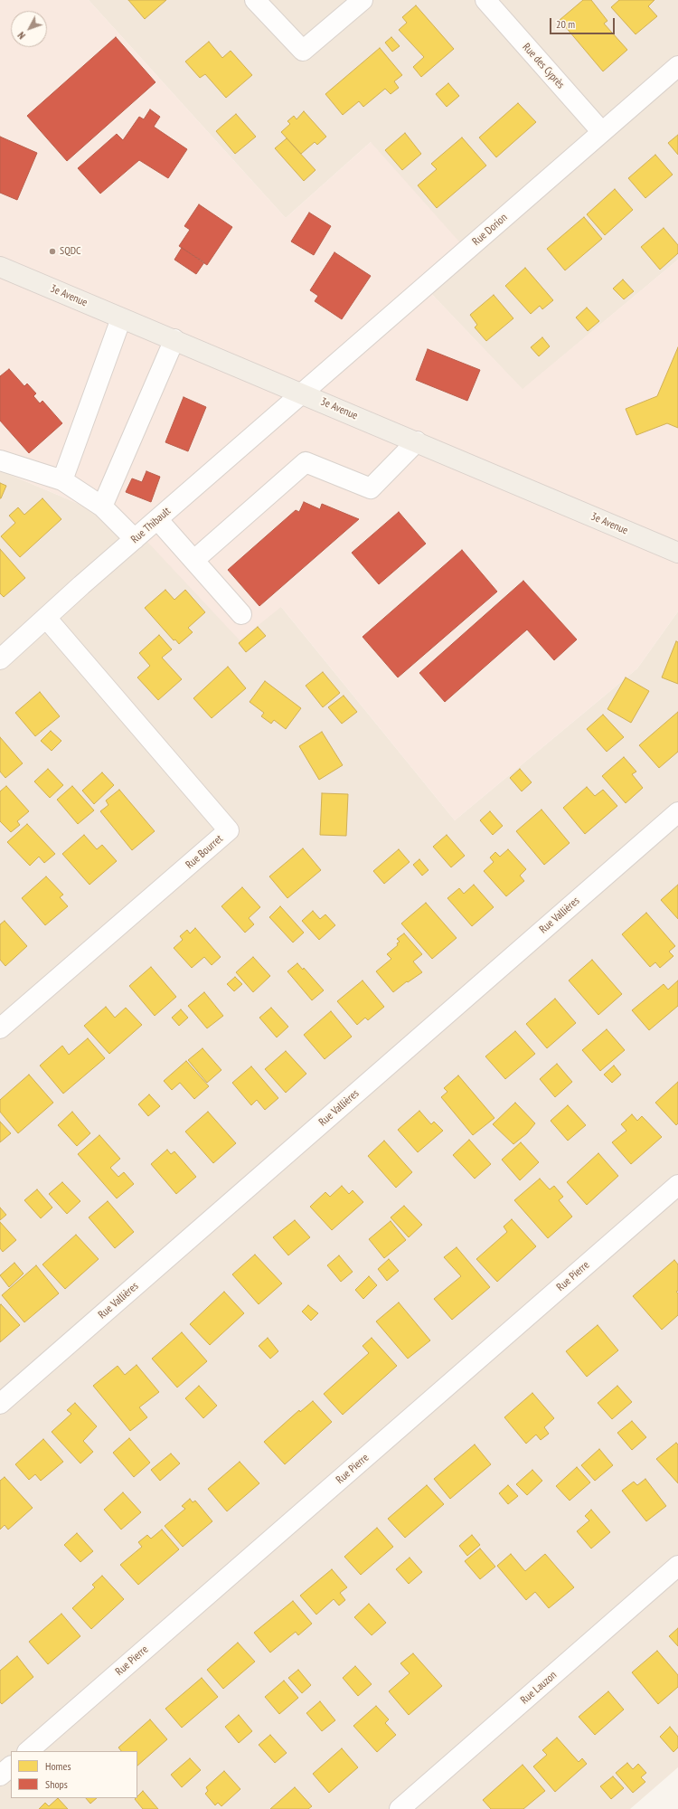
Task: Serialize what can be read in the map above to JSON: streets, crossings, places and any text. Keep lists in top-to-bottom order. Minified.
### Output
{"streets":{"main road":["3e Avenue"],"street":["Rue des Cyprès","Rue Dorion","Rue Thibault","Rue Bourret","Rue Vallières","Rue Pierre","Rue Lauzon"]},"crossings":[["Rue des Cyprès","Rue Dorion"],["Rue Dorion","3e Avenue"],["Rue Dorion","Rue Thibault"],["3e Avenue","Rue Thibault"],["Rue Thibault","Rue Bourret"]],"places":["SQDC"],"legend":["Homes","Shops"],"scale_bar":"20 m","north":"bottom left"}
